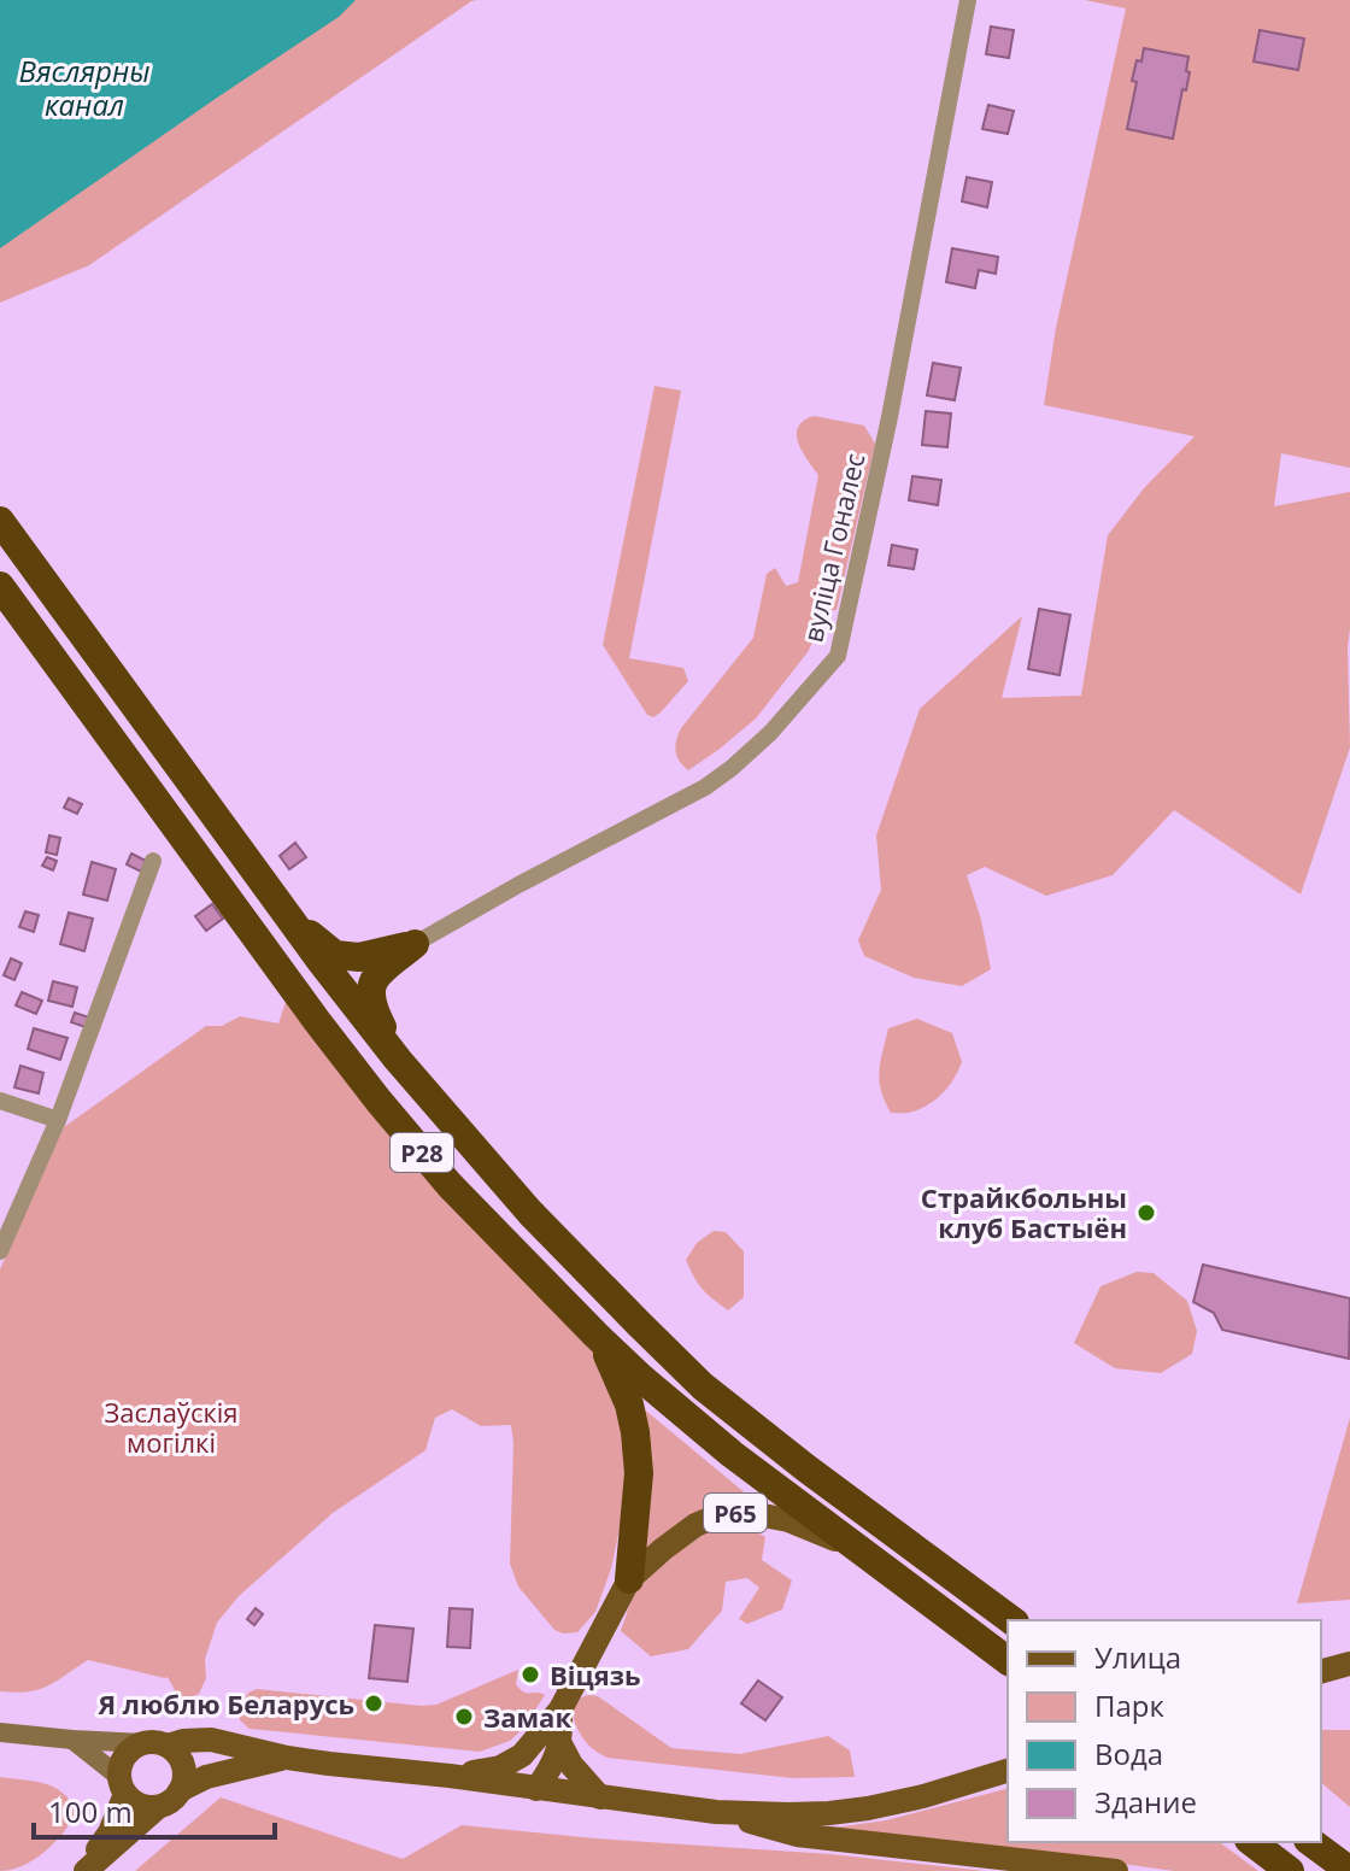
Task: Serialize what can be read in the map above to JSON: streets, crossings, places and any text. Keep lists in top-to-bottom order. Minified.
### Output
{"streets":{"highway":["Р28","Р65"],"street":["вуліца Гоналес"]},"crossings":[["Р28","Р65"]],"water":["Вяслярны канал"],"parks":["Заслаўскія могілкі"],"places":["Страйкбольны клуб Бастыён","Віцязь","Я люблю Беларусь","Замак"],"legend":["Улица","Парк","Вода","Здание"],"scale_bar":"100 m"}
